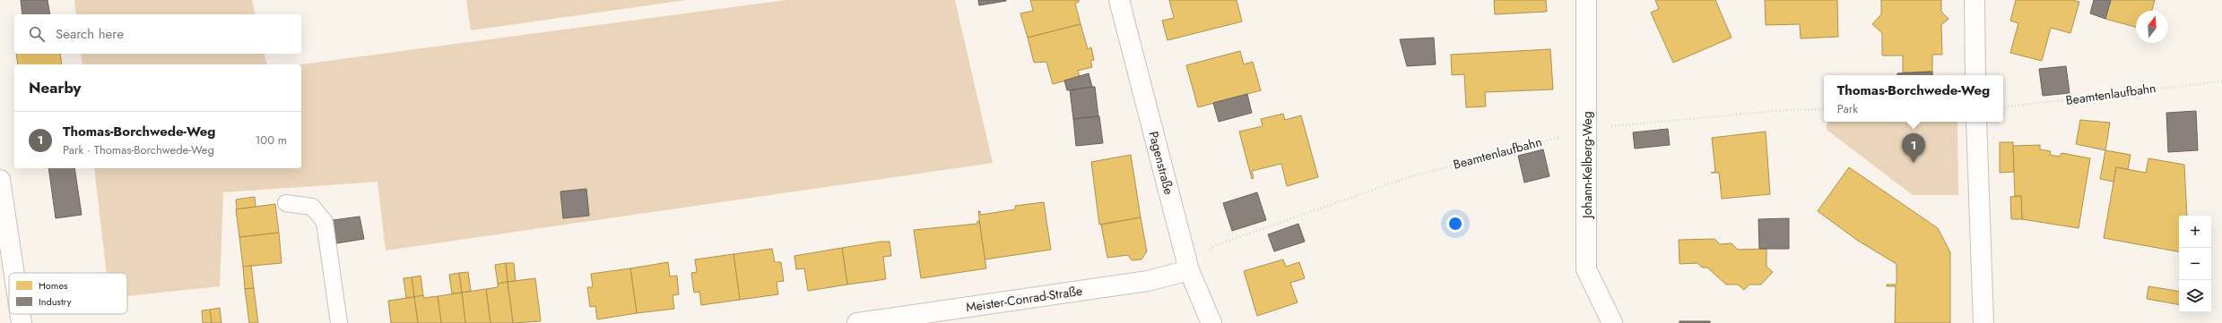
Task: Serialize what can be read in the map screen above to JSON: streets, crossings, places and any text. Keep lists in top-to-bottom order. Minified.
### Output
{"streets":{"street":["Pagenstraße","Johann-Kelberg-Weg","Meister-Conrad-Straße"],"path":["Beamtenlaufbahn"]},"crossings":[["Beamtenlaufbahn","Pagenstraße"],["Beamtenlaufbahn","Johann-Kelberg-Weg"],["Beamtenlaufbahn","Meister-Conrad-Straße"],["Pagenstraße","Meister-Conrad-Straße"]],"legend":["Homes","Industry"],"north":"top","page":{"search":"Search here","heading":"Nearby","popup":["Thomas-Borchwede-Weg","Park"],"list":[{"mark":"1","name":"Thomas-Borchwede-Weg","note":"Park · Thomas-Borchwede-Weg","value":"100 m"}],"pins":"1","map_buttons":["+","−"]}}
